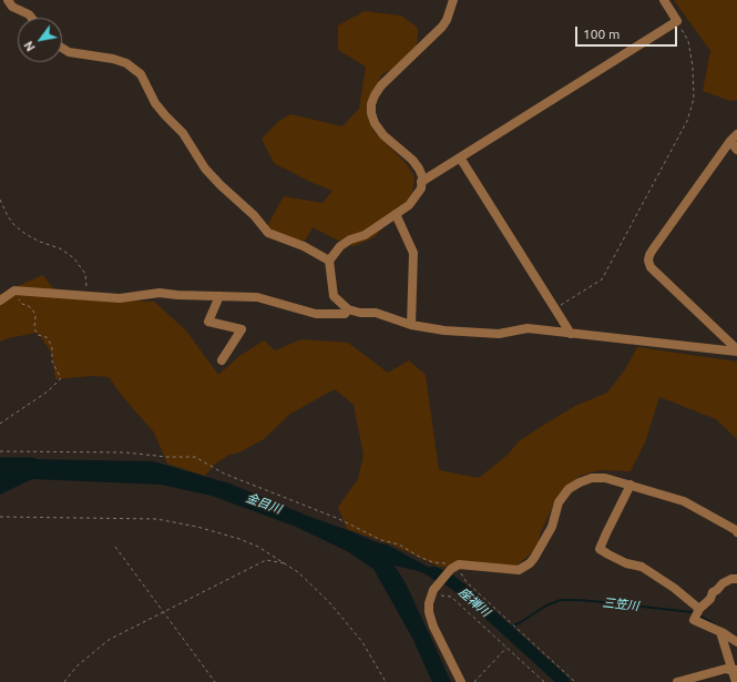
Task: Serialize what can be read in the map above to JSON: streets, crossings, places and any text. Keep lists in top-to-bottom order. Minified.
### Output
{"water":["金目川","座禅川","三笠川"],"scale_bar":"100 m","north":"bottom left"}
